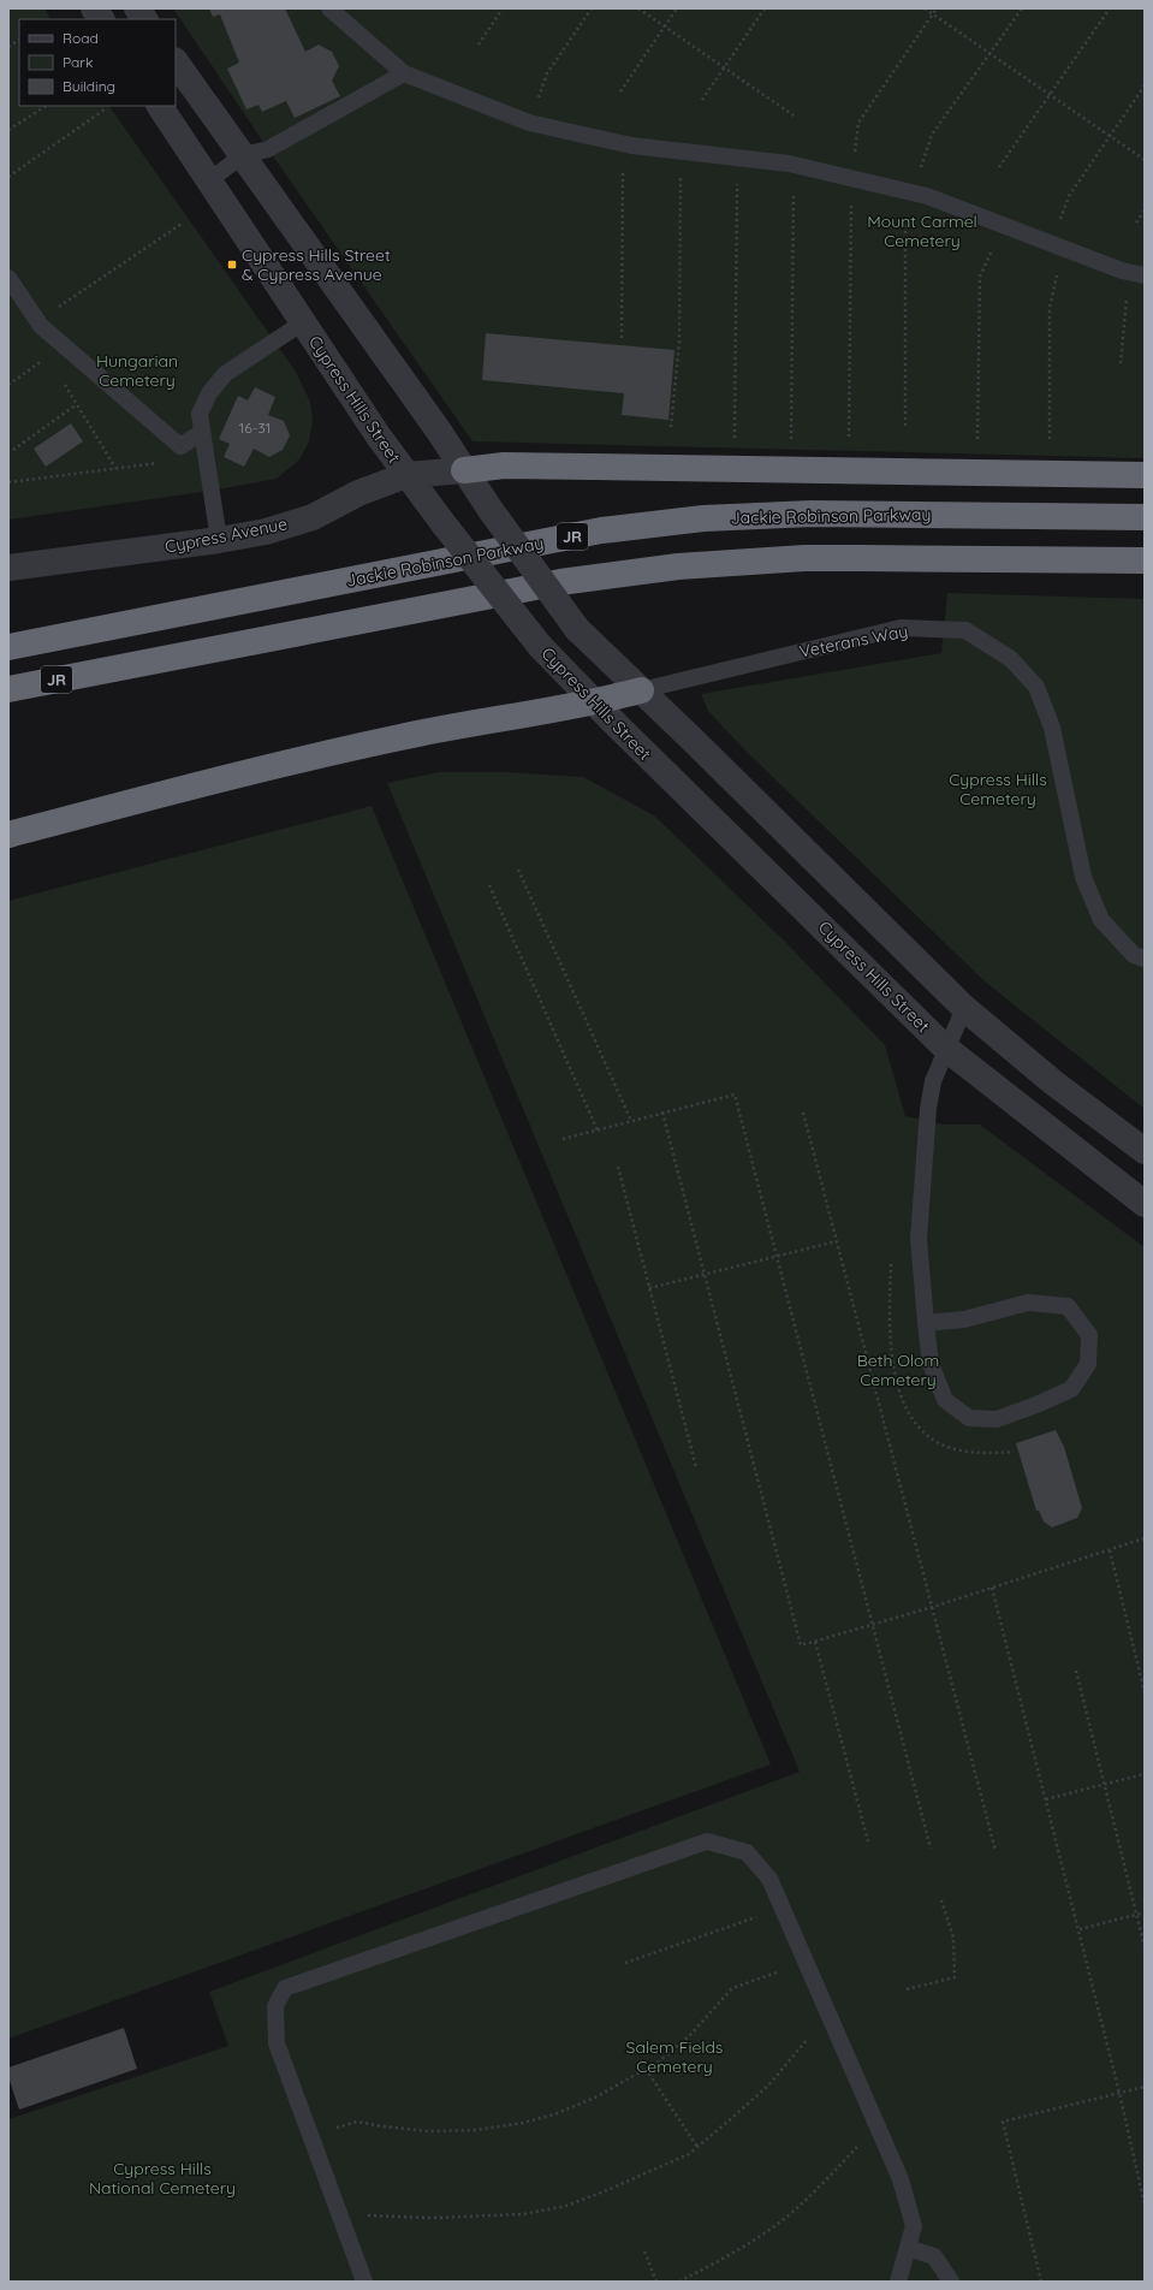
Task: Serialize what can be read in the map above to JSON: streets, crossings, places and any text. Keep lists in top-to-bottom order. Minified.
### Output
{"streets":{"highway":["Jackie Robinson Parkway","JR"],"street":["Cypress Hills Street","Cypress Avenue"],"lane":["Veterans Way"]},"crossings":[["Cypress Hills Street","Cypress Avenue"]],"parks":["Mount Carmel Cemetery","Hungarian Cemetery","Cypress Hills Cemetery","Beth Olom Cemetery","Salem Fields Cemetery","Cypress Hills National Cemetery"],"places":{"transit":["Cypress Hills Street & Cypress Avenue"]},"house_numbers":["16-31"],"legend":["Road","Park","Building"]}
